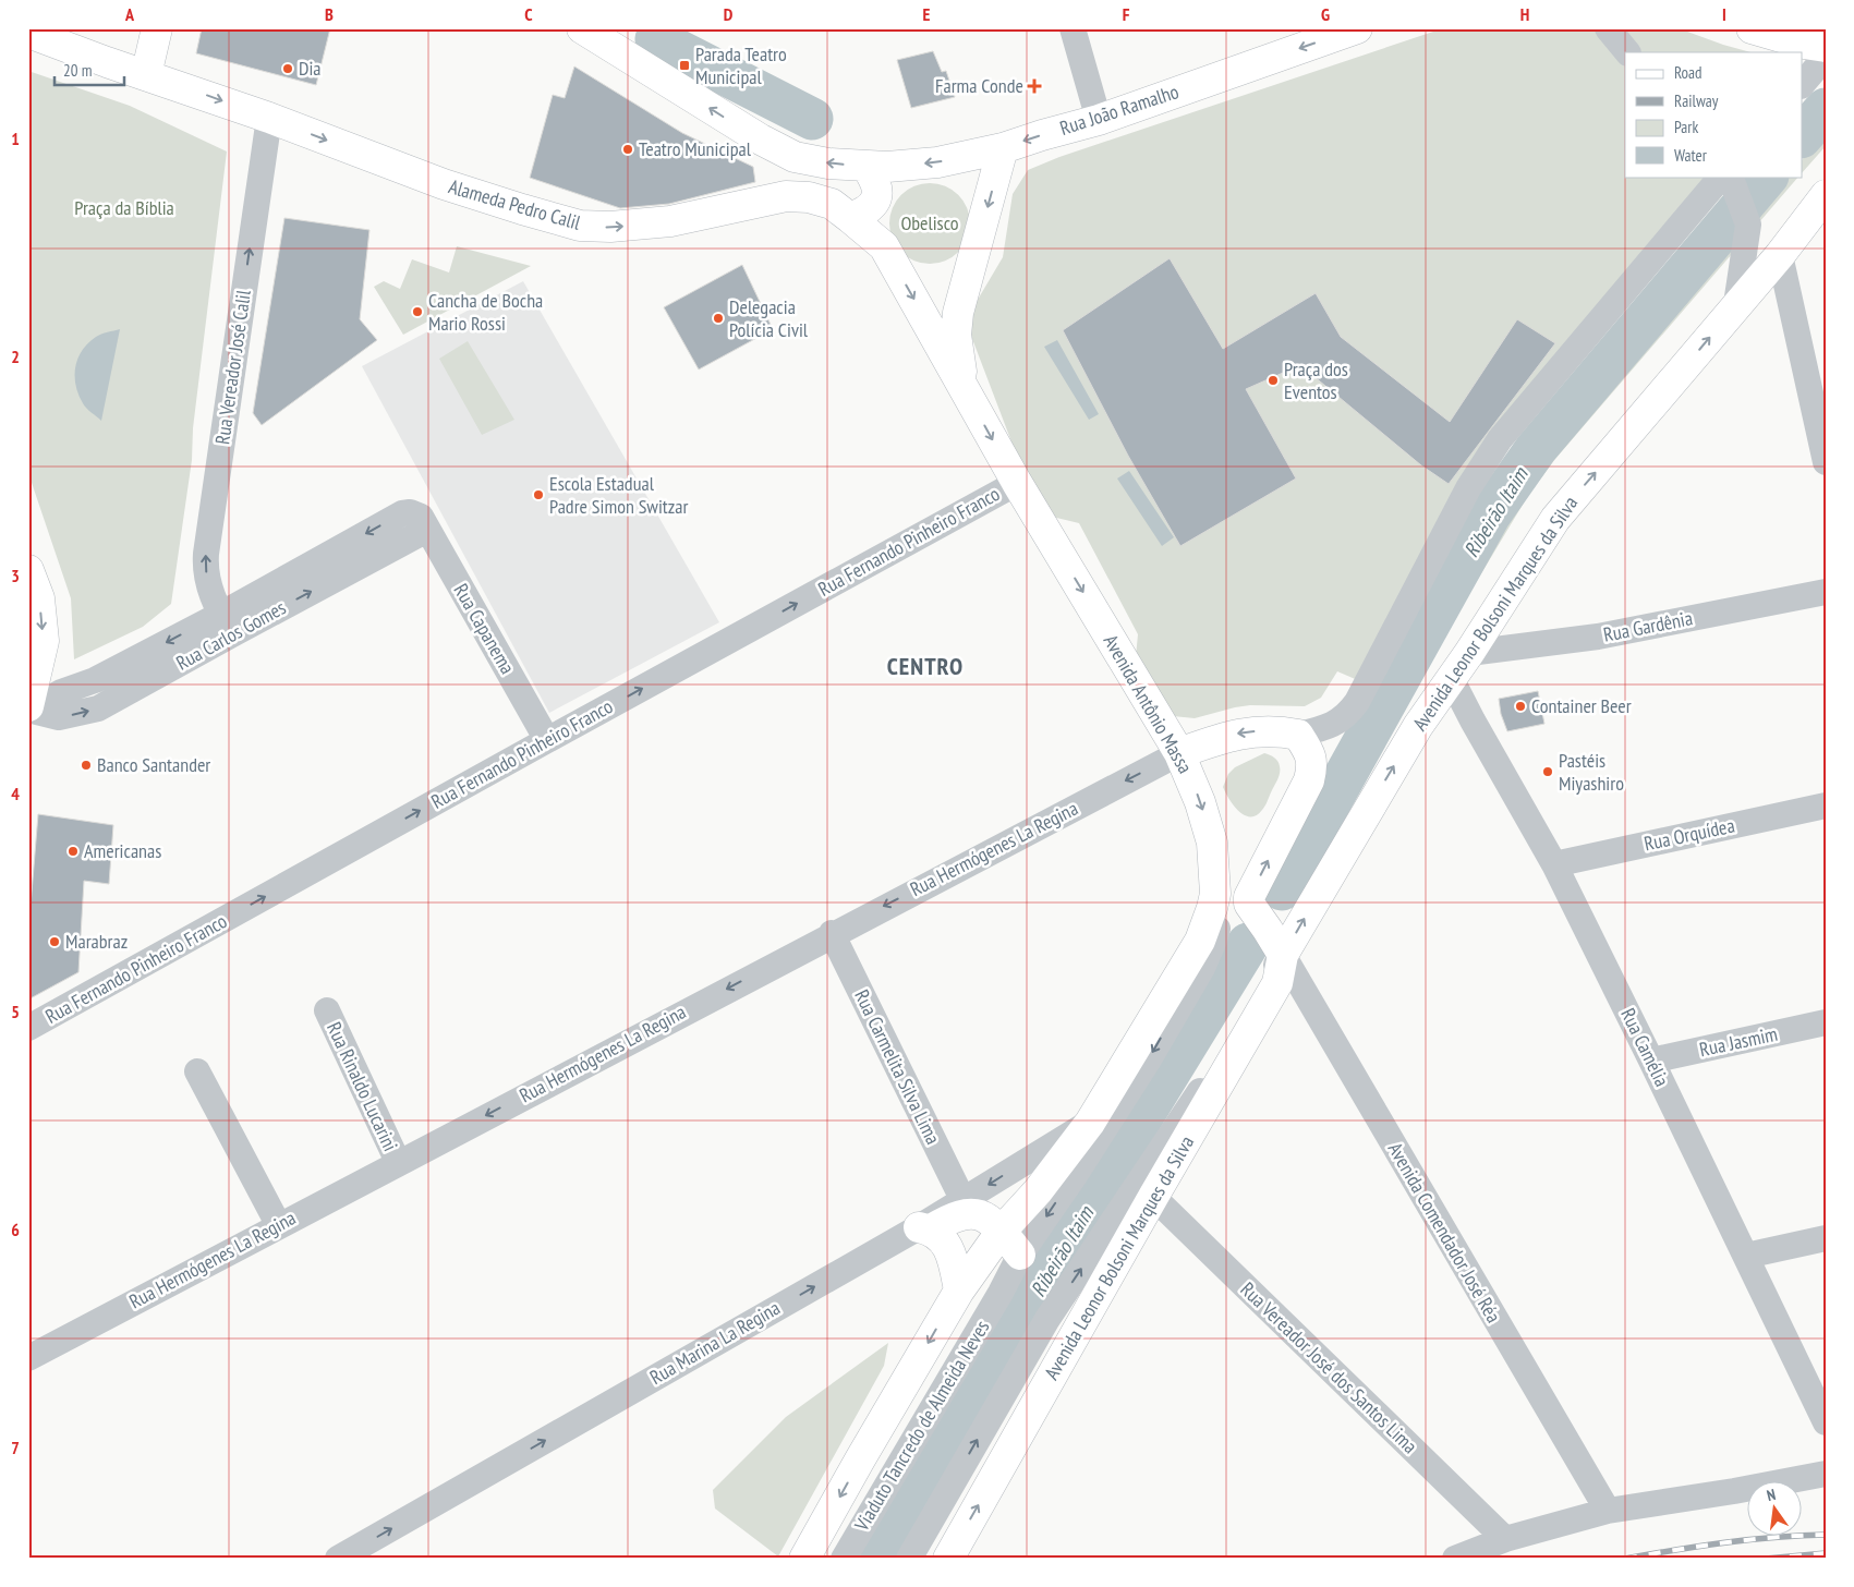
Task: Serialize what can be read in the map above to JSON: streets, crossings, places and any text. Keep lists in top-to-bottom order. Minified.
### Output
{"streets":{"main road":["Rua João Ramalho","Alameda Pedro Calil","Avenida Leonor Bolsoni Marques da Silva","Avenida Antônio Massa"],"street":["Rua Vereador José Calil","Rua Fernando Pinheiro Franco","Rua Gardênia","Rua Capanema","Rua Carlos Gomes","Rua Orquídea","Rua Hermógenes La Regina","Rua Jasmim","Rua Camélia","Rua Carmelita Silva Lima","Rua Rinaldo Lucarini","Avenida Comendador José Réa","Rua Marina La Regina","Rua Vereador José dos Santos Lima","Viaduto Tancredo de Almeida Neves"]},"crossings":[["Rua João Ramalho","Avenida Antônio Massa"],["Alameda Pedro Calil","Rua Vereador José Calil"],["Alameda Pedro Calil","Avenida Antônio Massa"],["Rua Vereador José Calil","Rua Carlos Gomes"],["Rua Fernando Pinheiro Franco","Rua Capanema"],["Rua Fernando Pinheiro Franco","Avenida Antônio Massa"],["Avenida Leonor Bolsoni Marques da Silva","Rua Gardênia"],["Avenida Leonor Bolsoni Marques da Silva","Rua Camélia"],["Avenida Leonor Bolsoni Marques da Silva","Avenida Comendador José Réa"],["Avenida Leonor Bolsoni Marques da Silva","Rua Vereador José dos Santos Lima"],["Rua Capanema","Rua Carlos Gomes"],["Avenida Antônio Massa","Rua Hermógenes La Regina"],["Avenida Antônio Massa","Rua Marina La Regina"],["Rua Orquídea","Rua Camélia"],["Rua Hermógenes La Regina","Rua Carmelita Silva Lima"],["Rua Hermógenes La Regina","Rua Rinaldo Lucarini"],["Rua Jasmim","Rua Camélia"],["Rua Carmelita Silva Lima","Rua Marina La Regina"]],"one_way":["Rua João Ramalho","Rua Vereador José Calil","Rua Fernando Pinheiro Franco","Avenida Antônio Massa","Rua Hermógenes La Regina"],"districts":["CENTRO"],"water":["Ribeirão Itaim"],"parks":["Praça da Bíblia","Obelisco"],"places":{"transit":["Parada Teatro Municipal"],"other":["Dia","Teatro Municipal","Cancha de Bocha Mario Rossi","Delegacia Polícia Civil","Praça dos Eventos","Escola Estadual Padre Simon Switzar","Container Beer","Banco Santander","Pastéis Miyashiro","Americanas","Marabraz"],"health":["Farma Conde"]},"legend":["Road","Railway","Park","Water"],"scale_bar":"20 m","north":"top","grid":{"columns":["A","B","C","D","E","F","G","H","I"],"rows":["1","2","3","4","5","6","7"]}}
